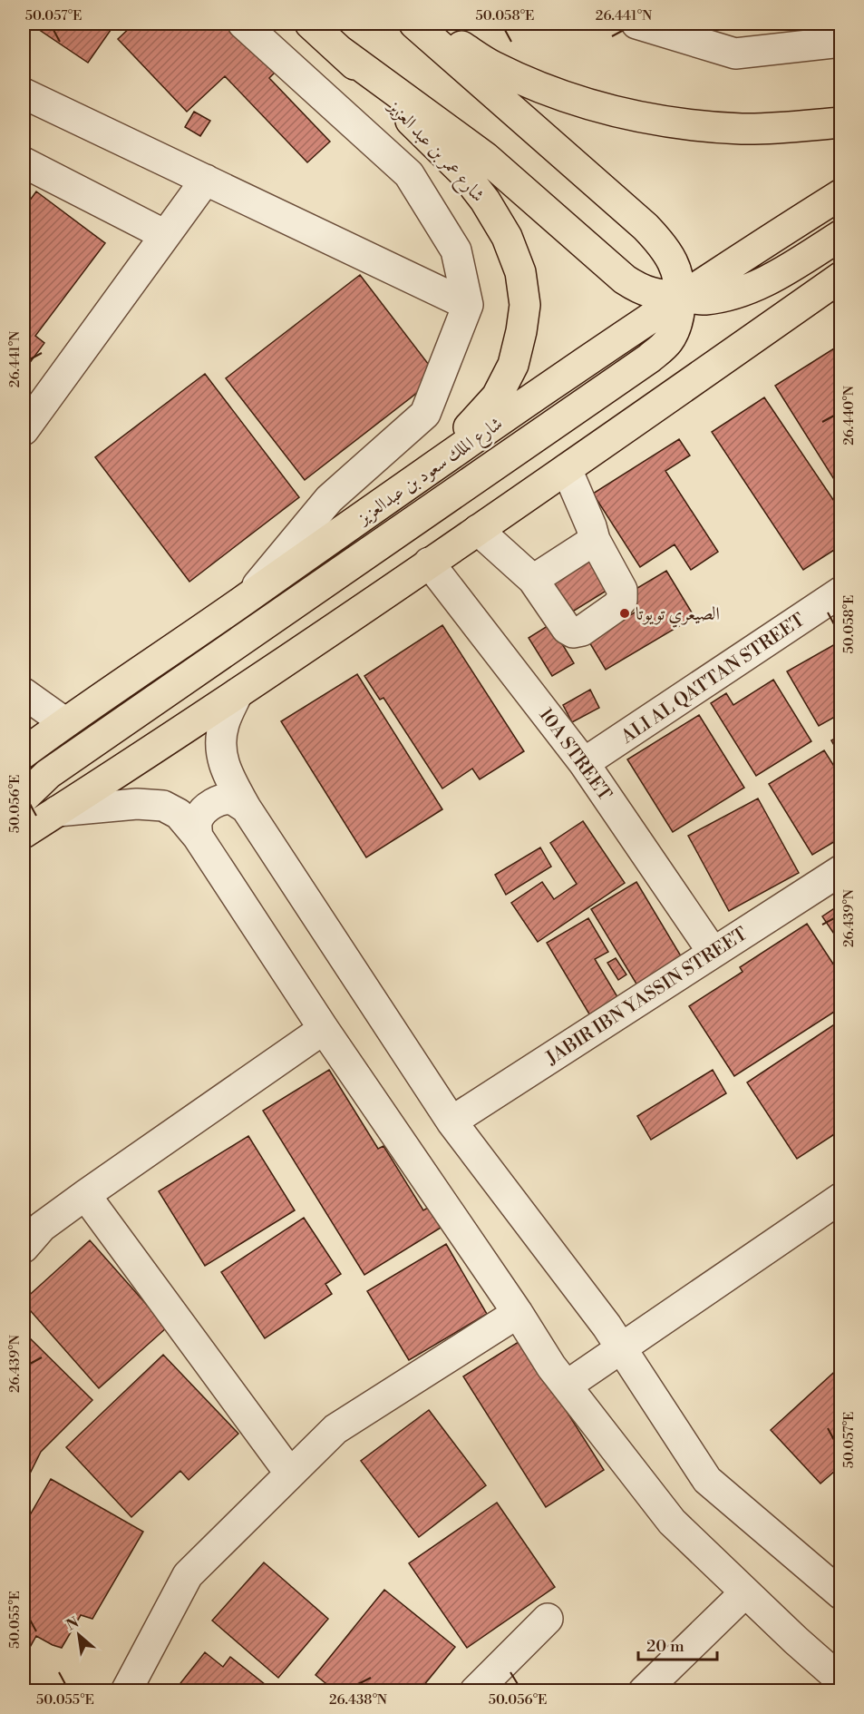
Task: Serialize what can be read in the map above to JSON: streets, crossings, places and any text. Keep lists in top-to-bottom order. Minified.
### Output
{"streets":{"main road":["شارع عمر بن عبد العزيز","شارع الملك سعود بن عبدالعزيز"],"street":["ALI AL QATTAN STREET","10A STREET","JABIR IBN YASSIN STREET"]},"crossings":[["شارع عمر بن عبد العزيز","شارع الملك سعود بن عبدالعزيز"],["ALI AL QATTAN STREET","10A STREET"],["10A STREET","JABIR IBN YASSIN STREET"]],"places":["الصيعري تويوتا"],"scale_bar":"20 m","north":"top left","coordinates":["50.057°E","50.058°E","26.441°N","26.440°N","50.056°E","26.439°N","50.055°E","26.438°N"]}
